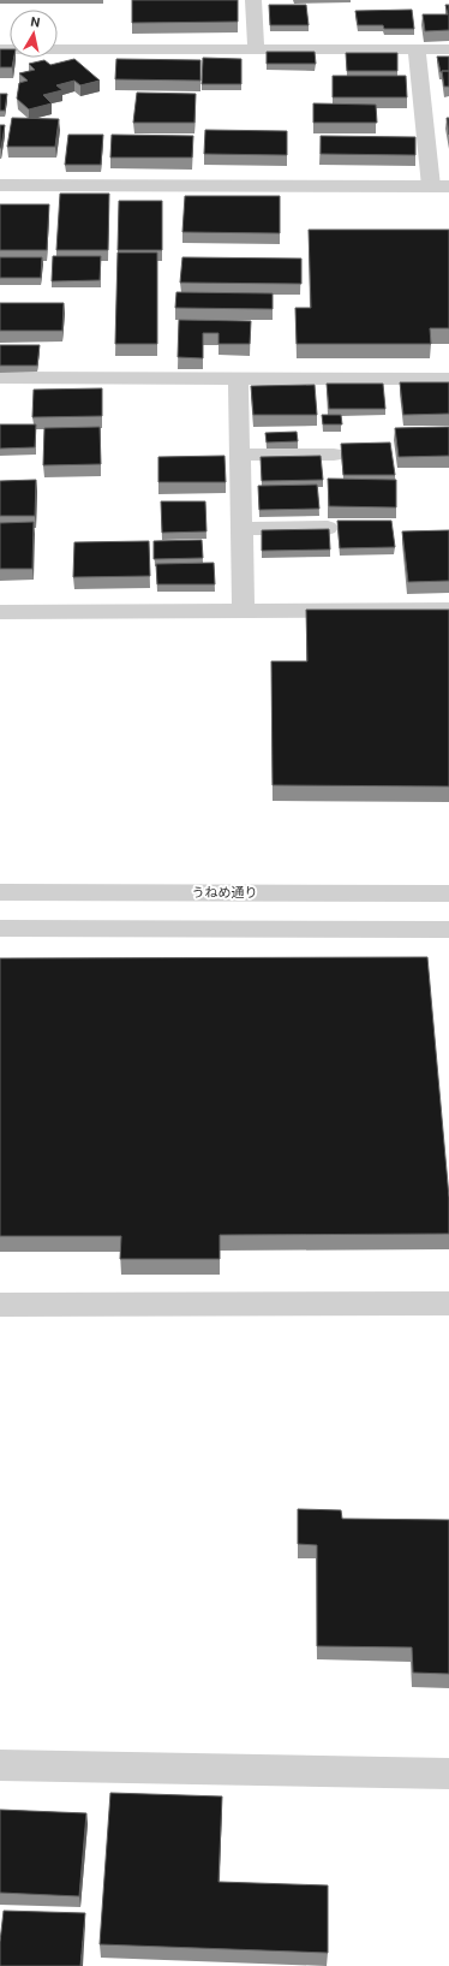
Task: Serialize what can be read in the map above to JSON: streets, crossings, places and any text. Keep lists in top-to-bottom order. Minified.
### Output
{"streets":{"street":["うねめ通り"]},"north":"top"}
